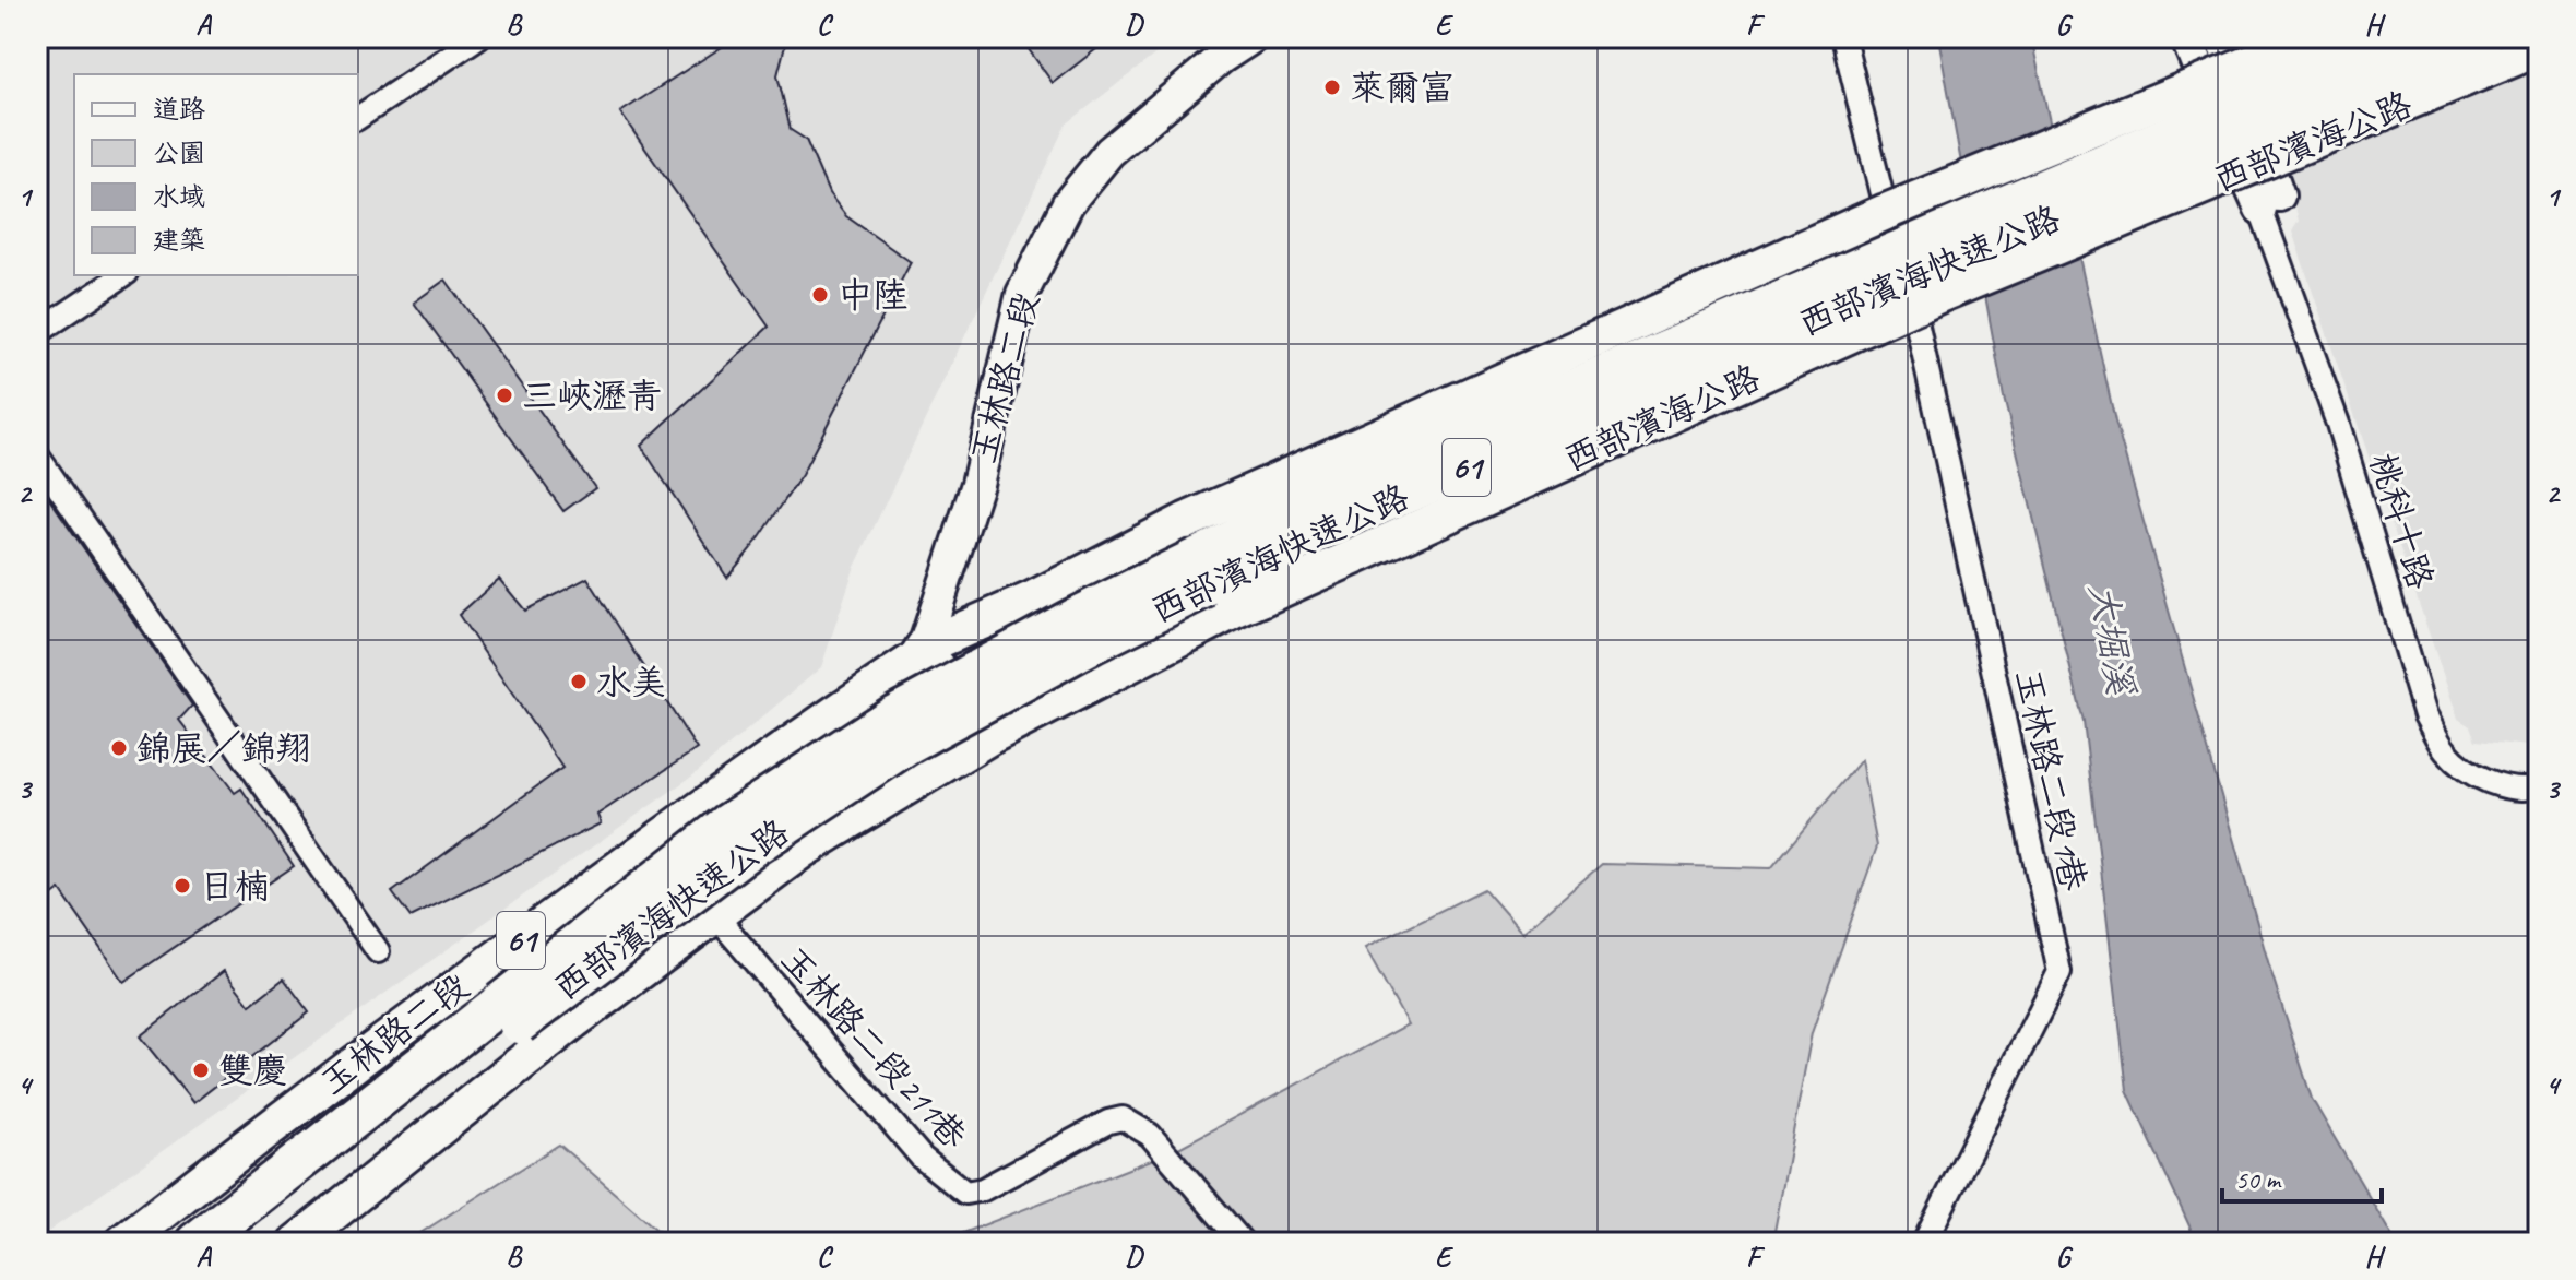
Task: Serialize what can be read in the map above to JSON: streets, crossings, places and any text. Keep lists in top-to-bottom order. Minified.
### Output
{"streets":{"highway":["西部濱海快速公路","61"],"main road":["西部濱海公路","玉林路二段"],"street":["桃科十路","玉林路二段1巷","玉林路二段211巷"]},"crossings":[["西部濱海公路","61"],["西部濱海公路","玉林路二段1巷"],["玉林路二段","61"],["61","玉林路二段211巷"]],"water":["大堀溪"],"places":["萊爾富","中陸","三峽瀝青","水美","錦展／錦翔","日楠","雙慶"],"legend":["道路","公園","水域","建築"],"scale_bar":"50 m","grid":{"columns":["A","B","C","D","E","F","G","H"],"rows":["1","2","3","4"]}}
